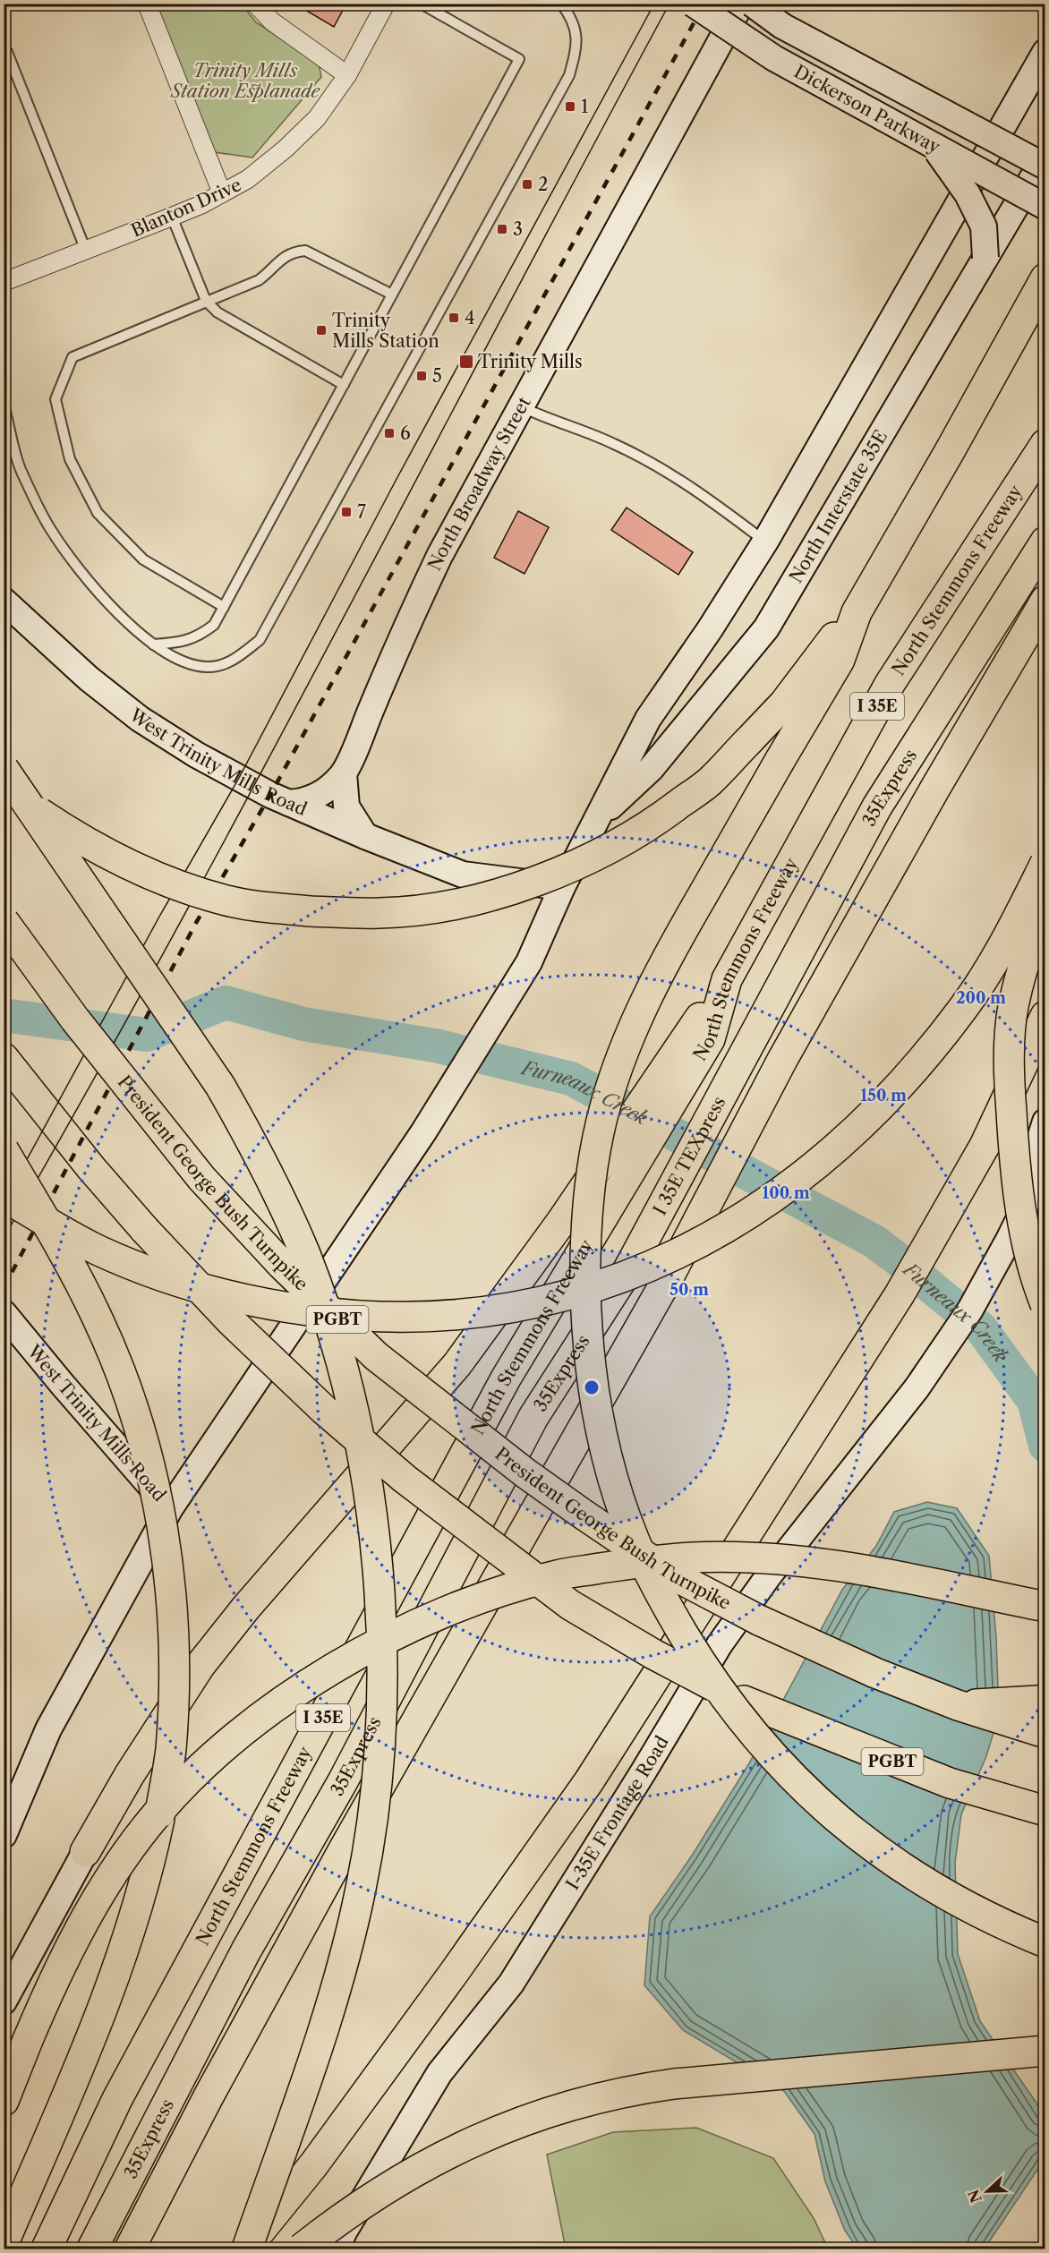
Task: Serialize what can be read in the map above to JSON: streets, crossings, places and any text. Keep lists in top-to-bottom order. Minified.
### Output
{"streets":{"highway":["North Stemmons Freeway","I 35E","35Express","I 35E TEXpress","President George Bush Turnpike","PGBT"],"main road":["Dickerson Parkway","North Broadway Street","North Interstate 35E","West Trinity Mills Road","I-35E Frontage Road"],"street":["Blanton Drive"]},"crossings":[["Dickerson Parkway","North Interstate 35E"],["North Broadway Street","West Trinity Mills Road"],["35Express","I 35E TEXpress"]],"water":["Furneaux Creek"],"parks":["Trinity Mills Station Esplanade"],"places":{"transit":["1","2","3","4","Trinity Mills Station","Trinity Mills","5","6","7"]},"north":"left","rings":["200 m","150 m","100 m","50 m"]}
